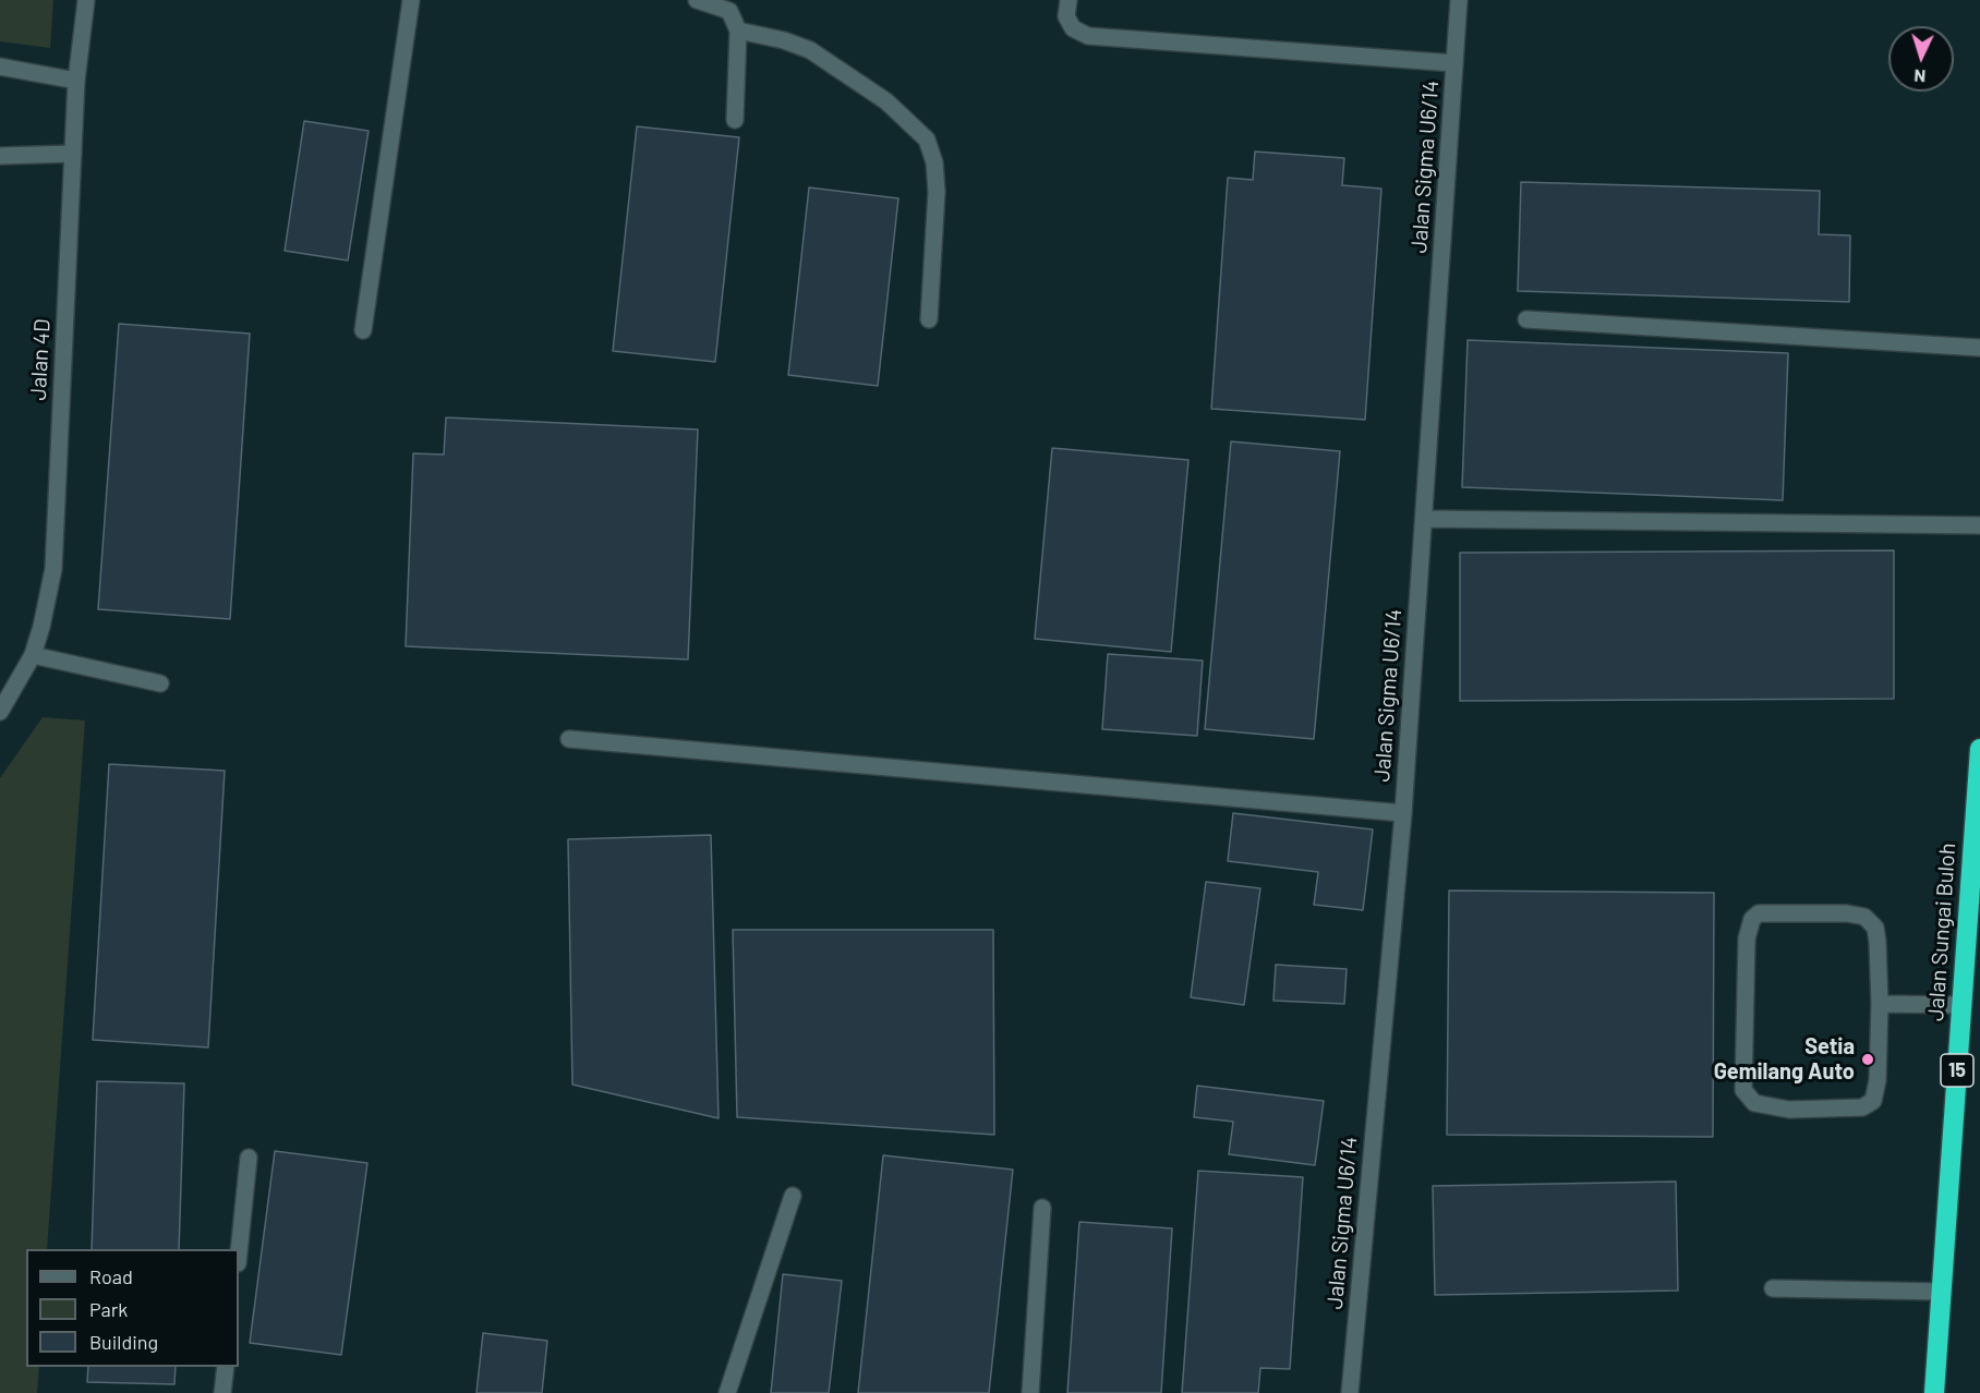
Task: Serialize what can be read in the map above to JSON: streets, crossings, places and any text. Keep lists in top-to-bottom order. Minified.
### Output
{"streets":{"highway":["Jalan Sungai Buloh","15"],"street":["Jalan Sigma U6/14","Jalan 4D"]},"places":["Setia Gemilang Auto"],"legend":["Road","Park","Building"],"north":"bottom"}
